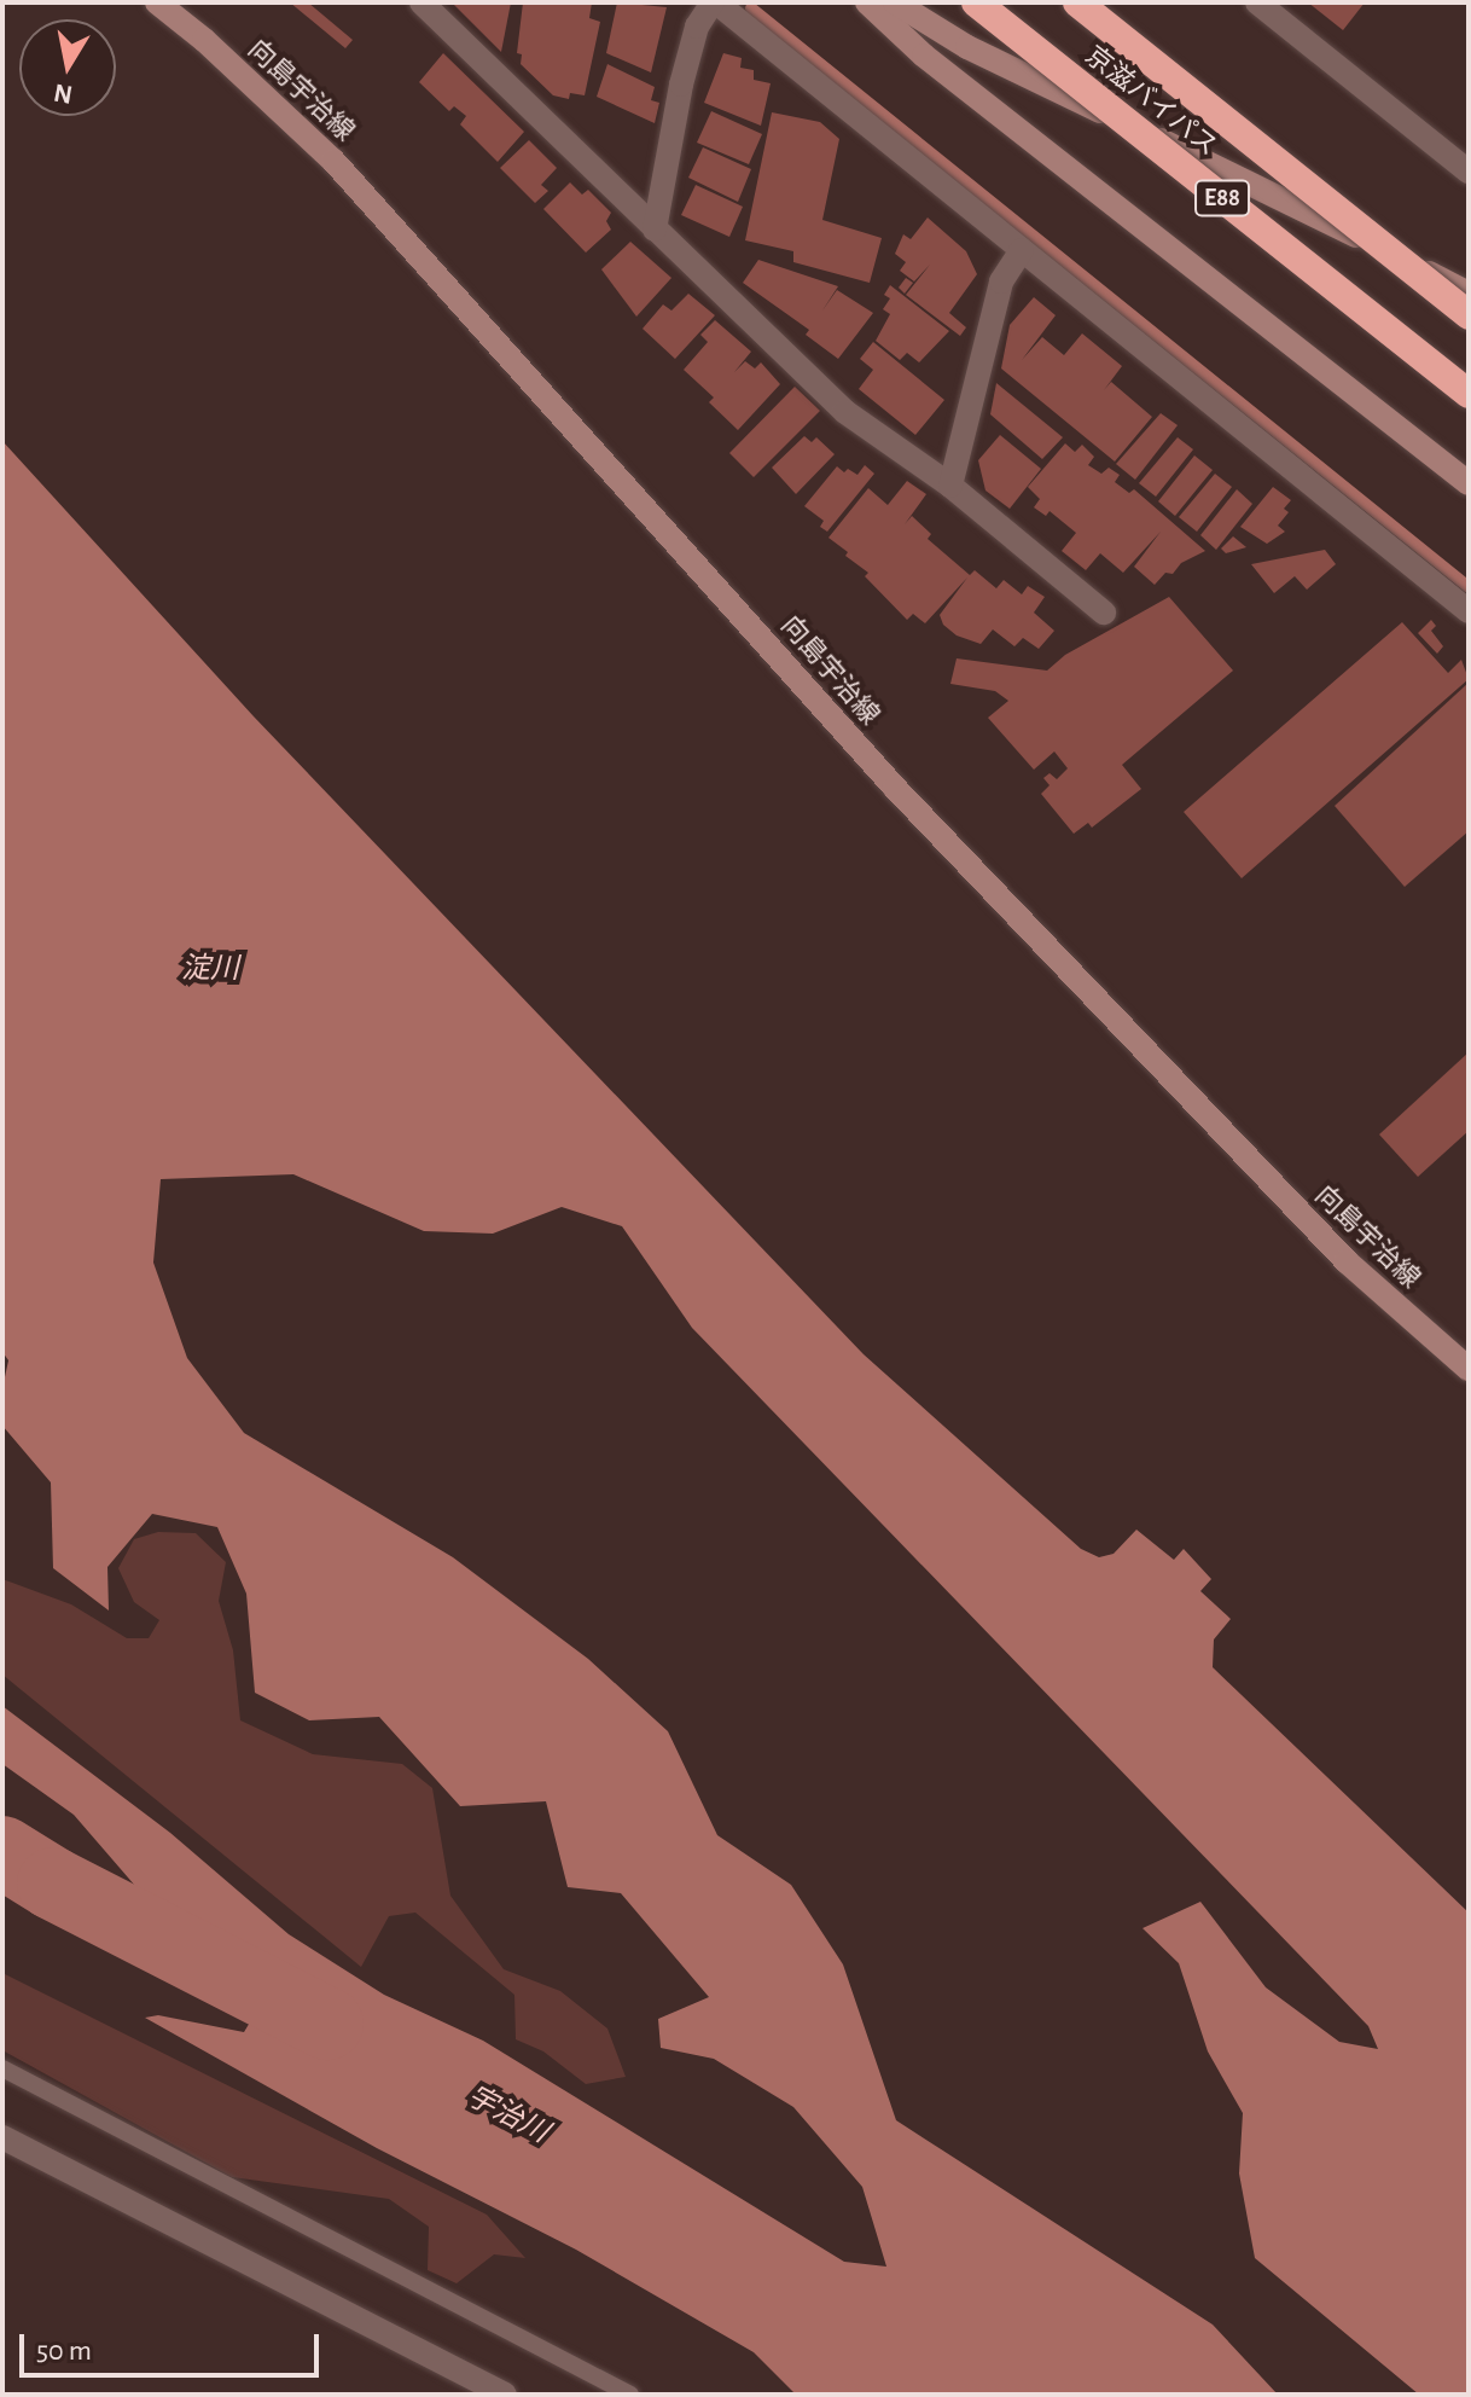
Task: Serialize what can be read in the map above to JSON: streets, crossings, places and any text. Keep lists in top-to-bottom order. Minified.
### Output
{"streets":{"highway":["京滋バイパス","E88"],"main road":["向島宇治線"]},"water":["淀川","宇治川"],"scale_bar":"50 m","north":"bottom"}
